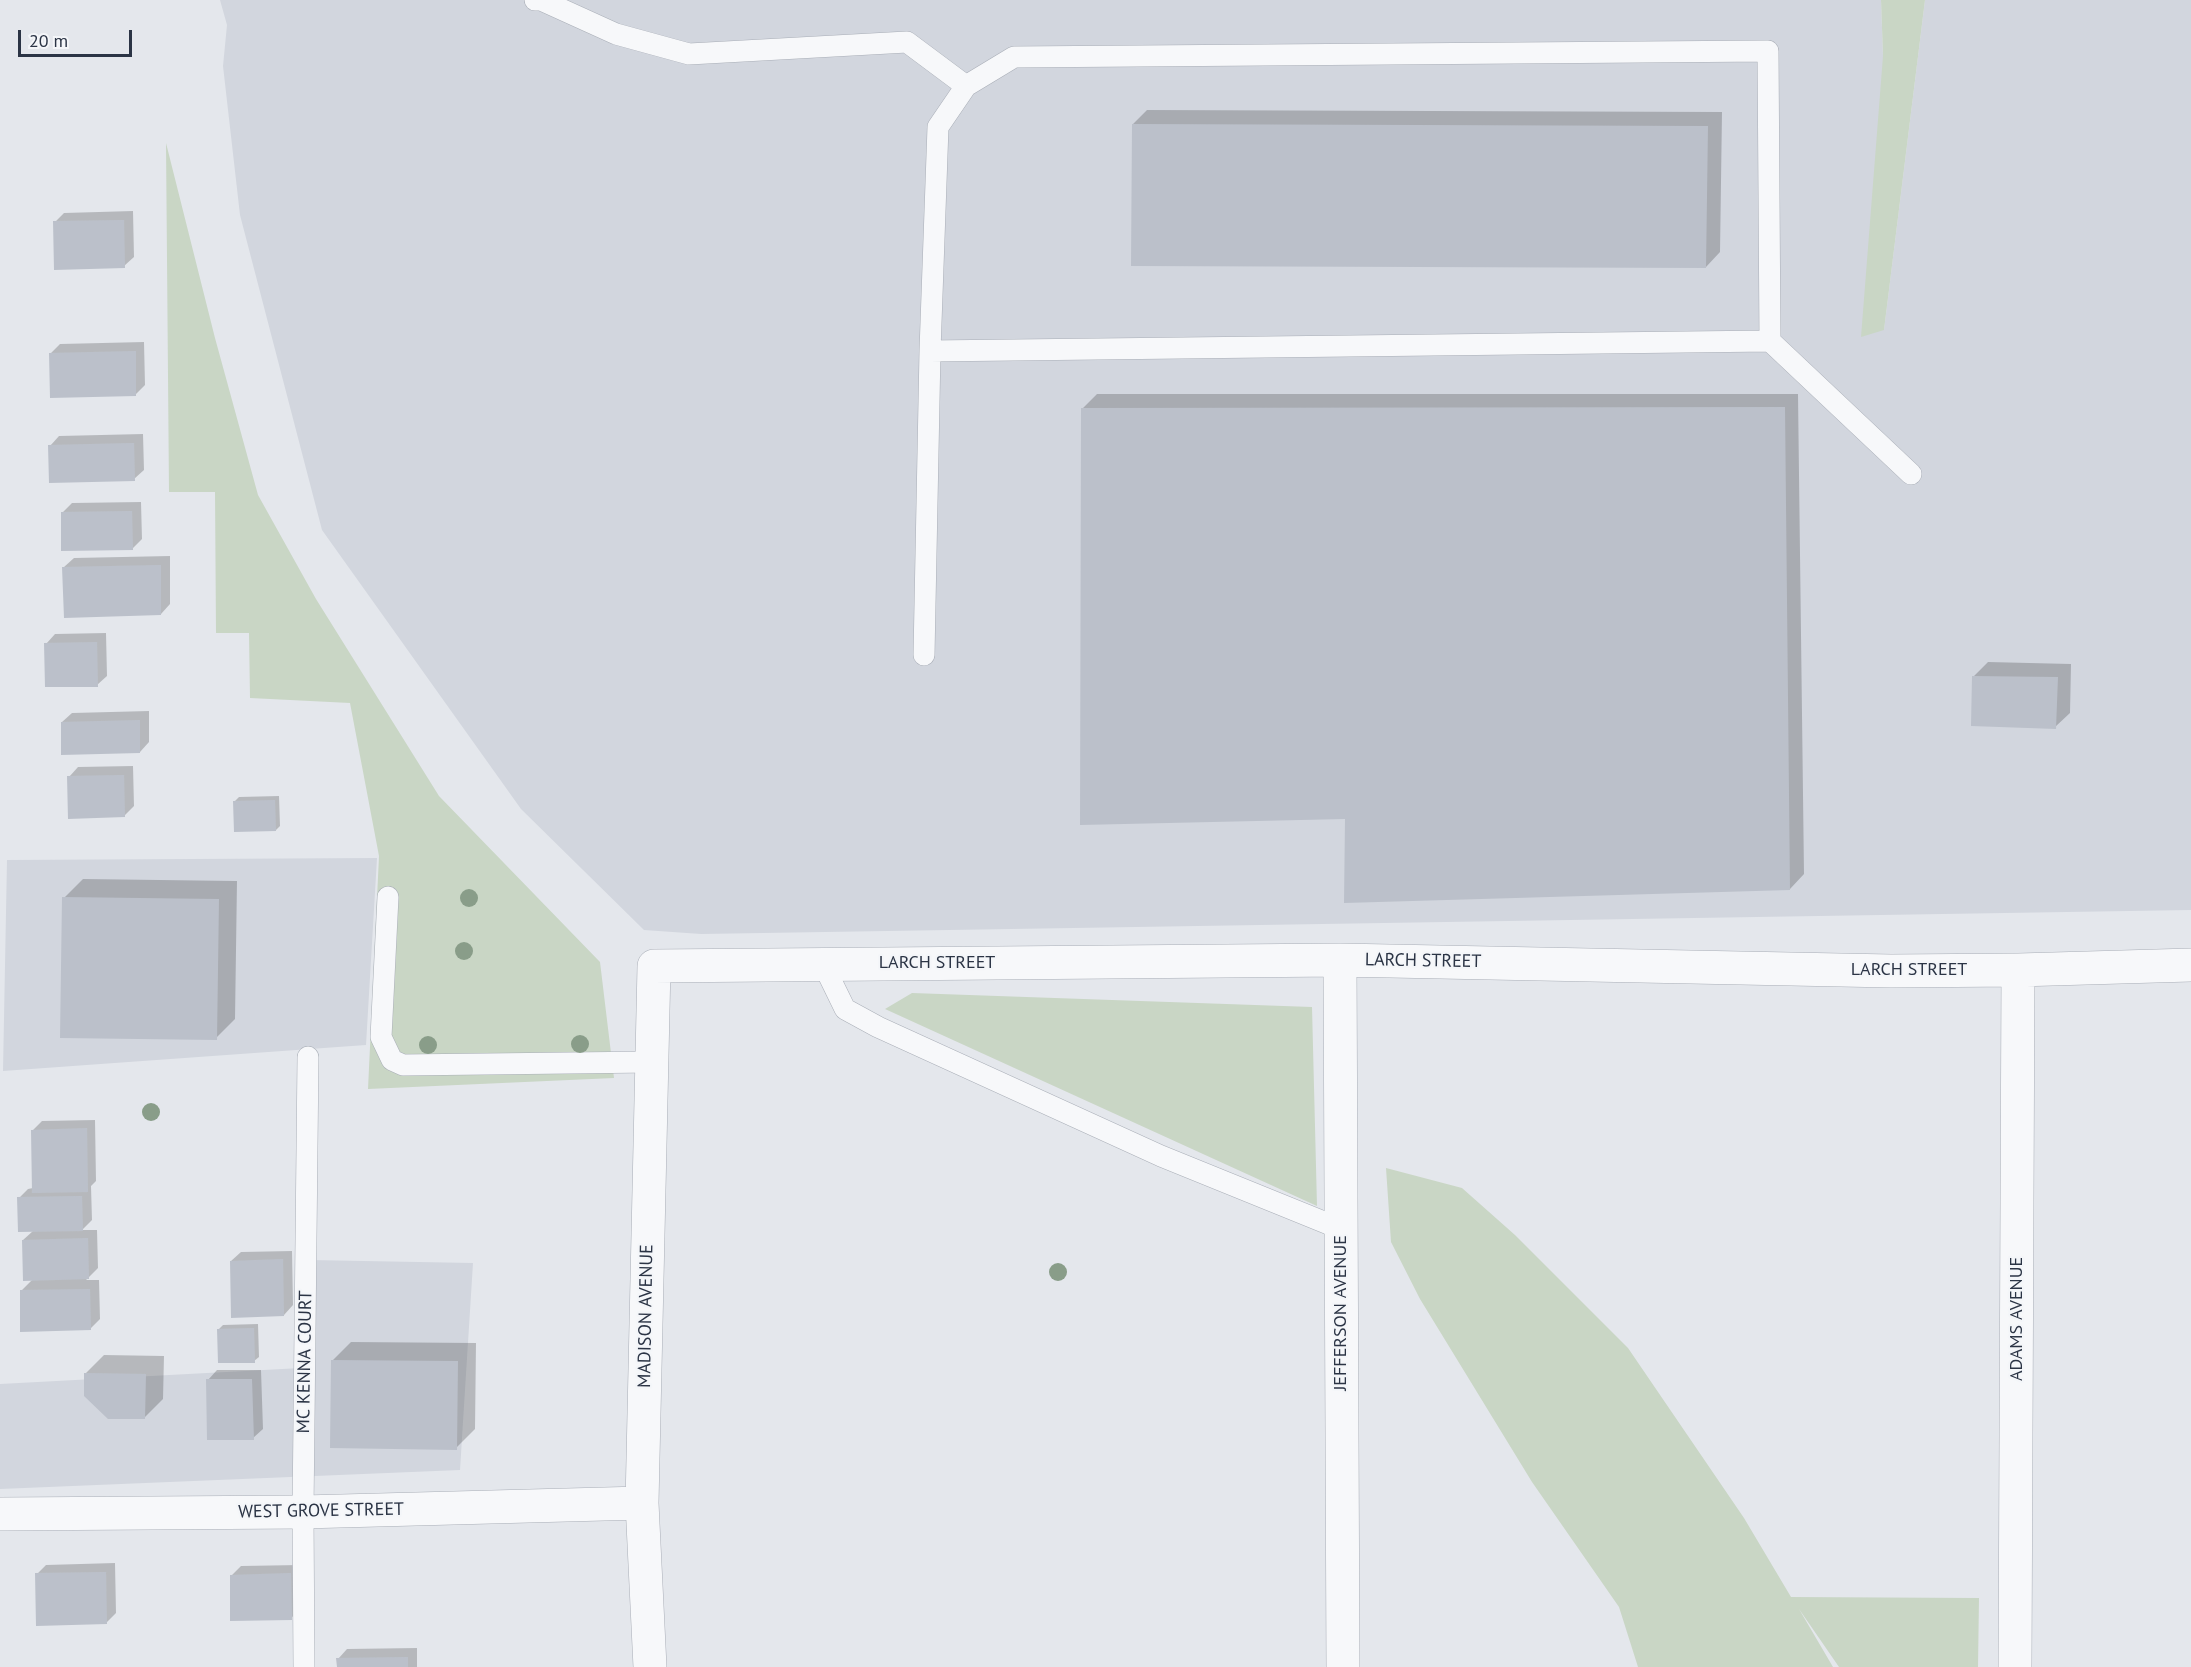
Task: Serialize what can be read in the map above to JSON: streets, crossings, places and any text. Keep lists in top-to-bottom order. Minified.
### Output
{"streets":{"street":["LARCH STREET","JEFFERSON AVENUE","MADISON AVENUE","ADAMS AVENUE","WEST GROVE STREET"],"lane":["MC KENNA COURT"]},"crossings":[["LARCH STREET","JEFFERSON AVENUE"],["LARCH STREET","MADISON AVENUE"],["LARCH STREET","ADAMS AVENUE"],["MADISON AVENUE","WEST GROVE STREET"],["MC KENNA COURT","WEST GROVE STREET"]],"scale_bar":"20 m"}
